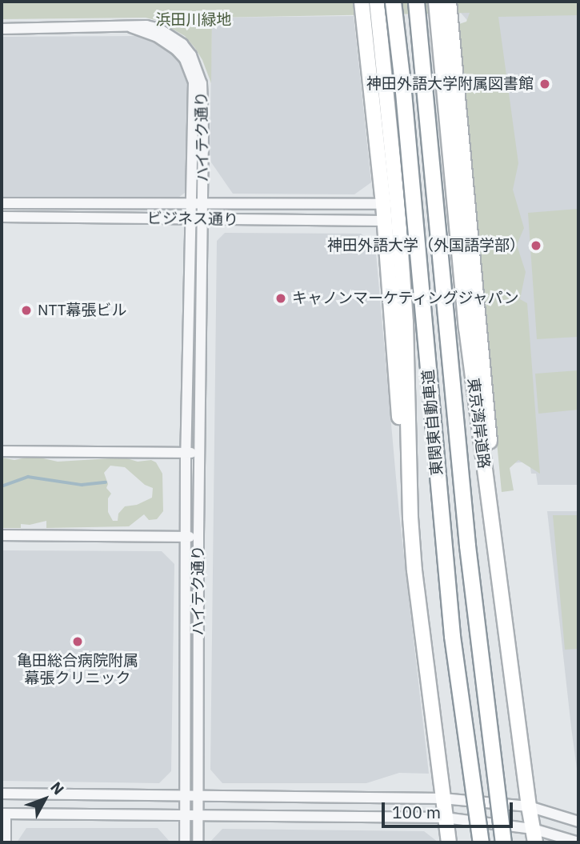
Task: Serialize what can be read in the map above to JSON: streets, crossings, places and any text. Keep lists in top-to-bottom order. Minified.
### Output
{"streets":{"highway":["東関東自動車道","東京湾岸道路"],"street":["ハイテク通り","ビジネス通り"]},"crossings":[["ハイテク通り","ビジネス通り"]],"parks":["浜田川緑地"],"places":["神田外語大学附属図書館","神田外語大学（外国語学部）","キャノンマーケティングジャパン","NTT幕張ビル","亀田総合病院附属 幕張クリニック"],"scale_bar":"100 m","north":"top right"}
